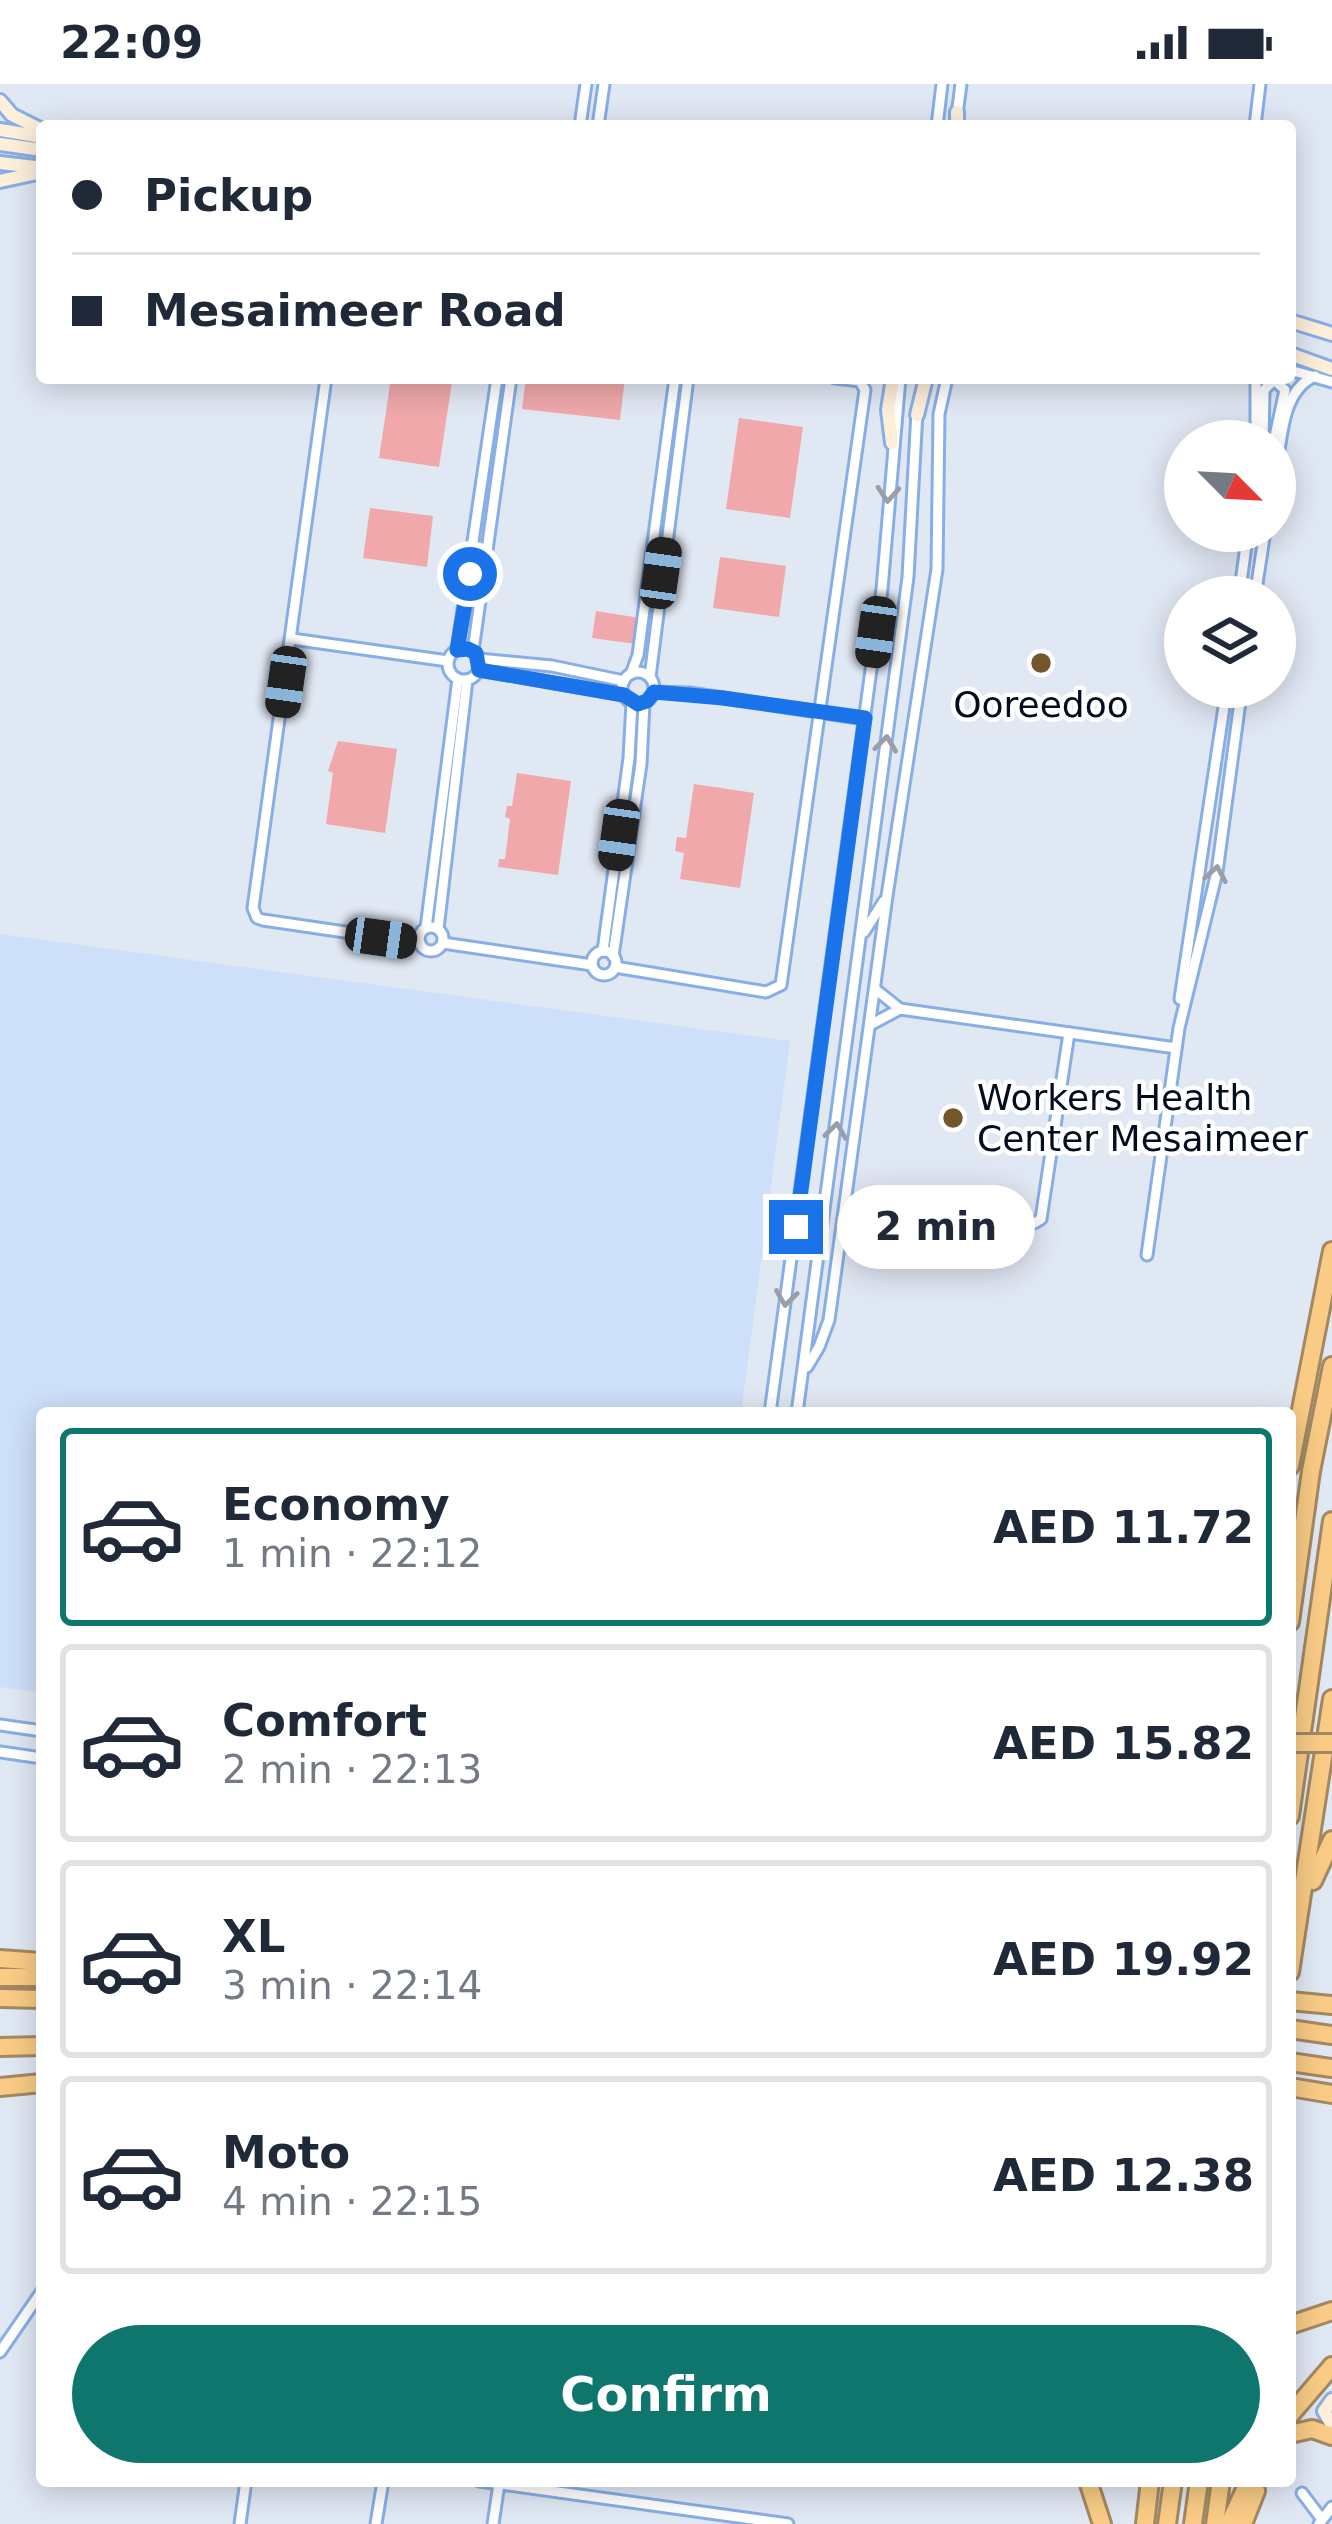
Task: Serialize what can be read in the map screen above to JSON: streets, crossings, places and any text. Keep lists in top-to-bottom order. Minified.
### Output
{"places":["Ooreedoo","Workers Health Center Mesaimeer"],"north":"bottom right","page":{"status":"22:09","banner":["Pickup","Mesaimeer Road"],"bubble":"2 min","list":[{"name":"Economy","note":"1 min · 22:12","value":"AED 11.72"},{"name":"Comfort","note":"2 min · 22:13","value":"AED 15.82"},{"name":"XL","note":"3 min · 22:14","value":"AED 19.92"},{"name":"Moto","note":"4 min · 22:15","value":"AED 12.38"}],"buttons":"Confirm"}}
